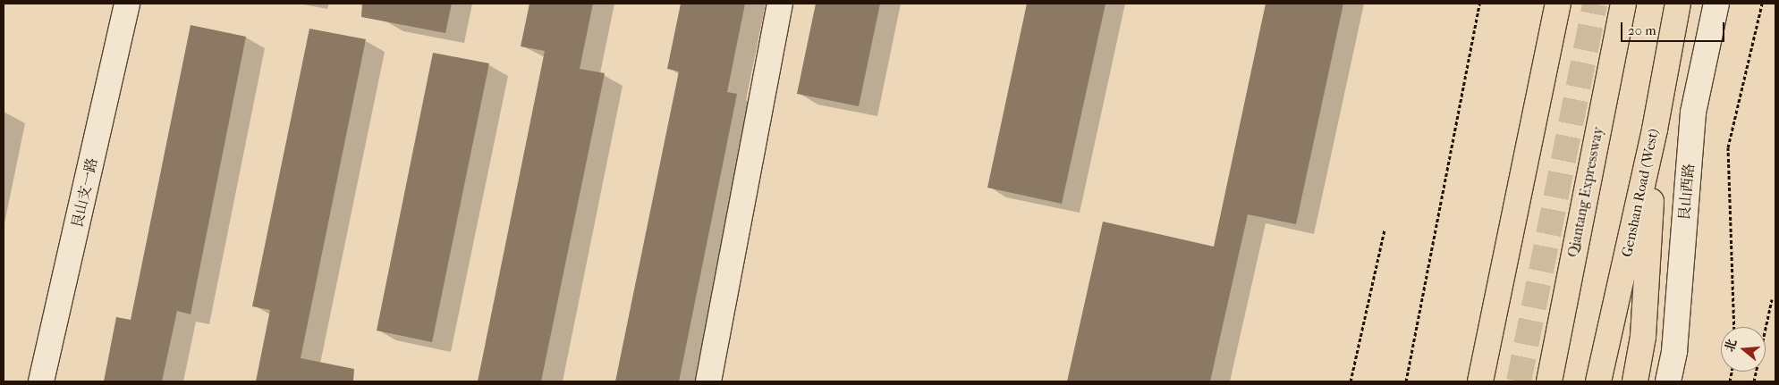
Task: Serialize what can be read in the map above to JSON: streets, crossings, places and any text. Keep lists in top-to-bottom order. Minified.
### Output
{"streets":{"main road":["Qiantang Expressway","Genshan Road (West)"],"street":["艮山西路","艮山支一路"]},"scale_bar":"20 m","north":"left"}
